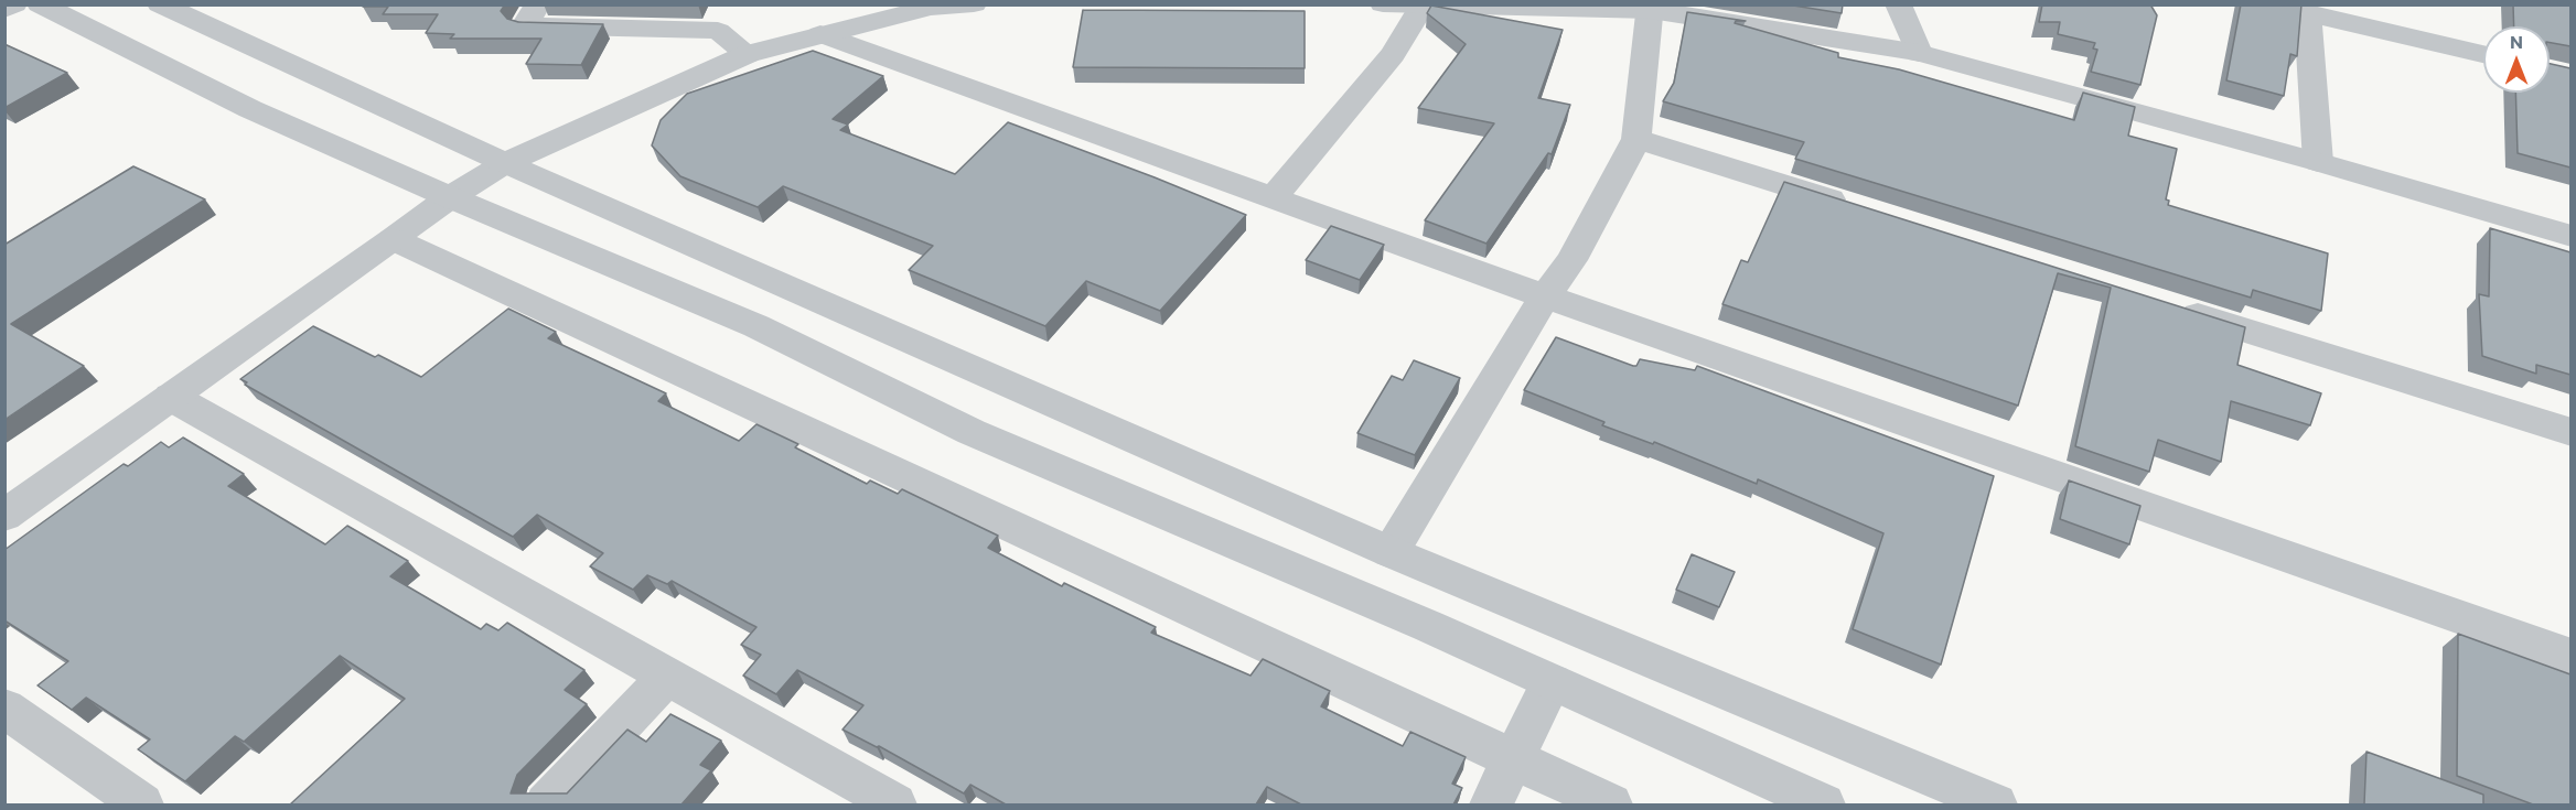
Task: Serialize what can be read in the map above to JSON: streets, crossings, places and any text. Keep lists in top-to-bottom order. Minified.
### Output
{"north":"top"}
